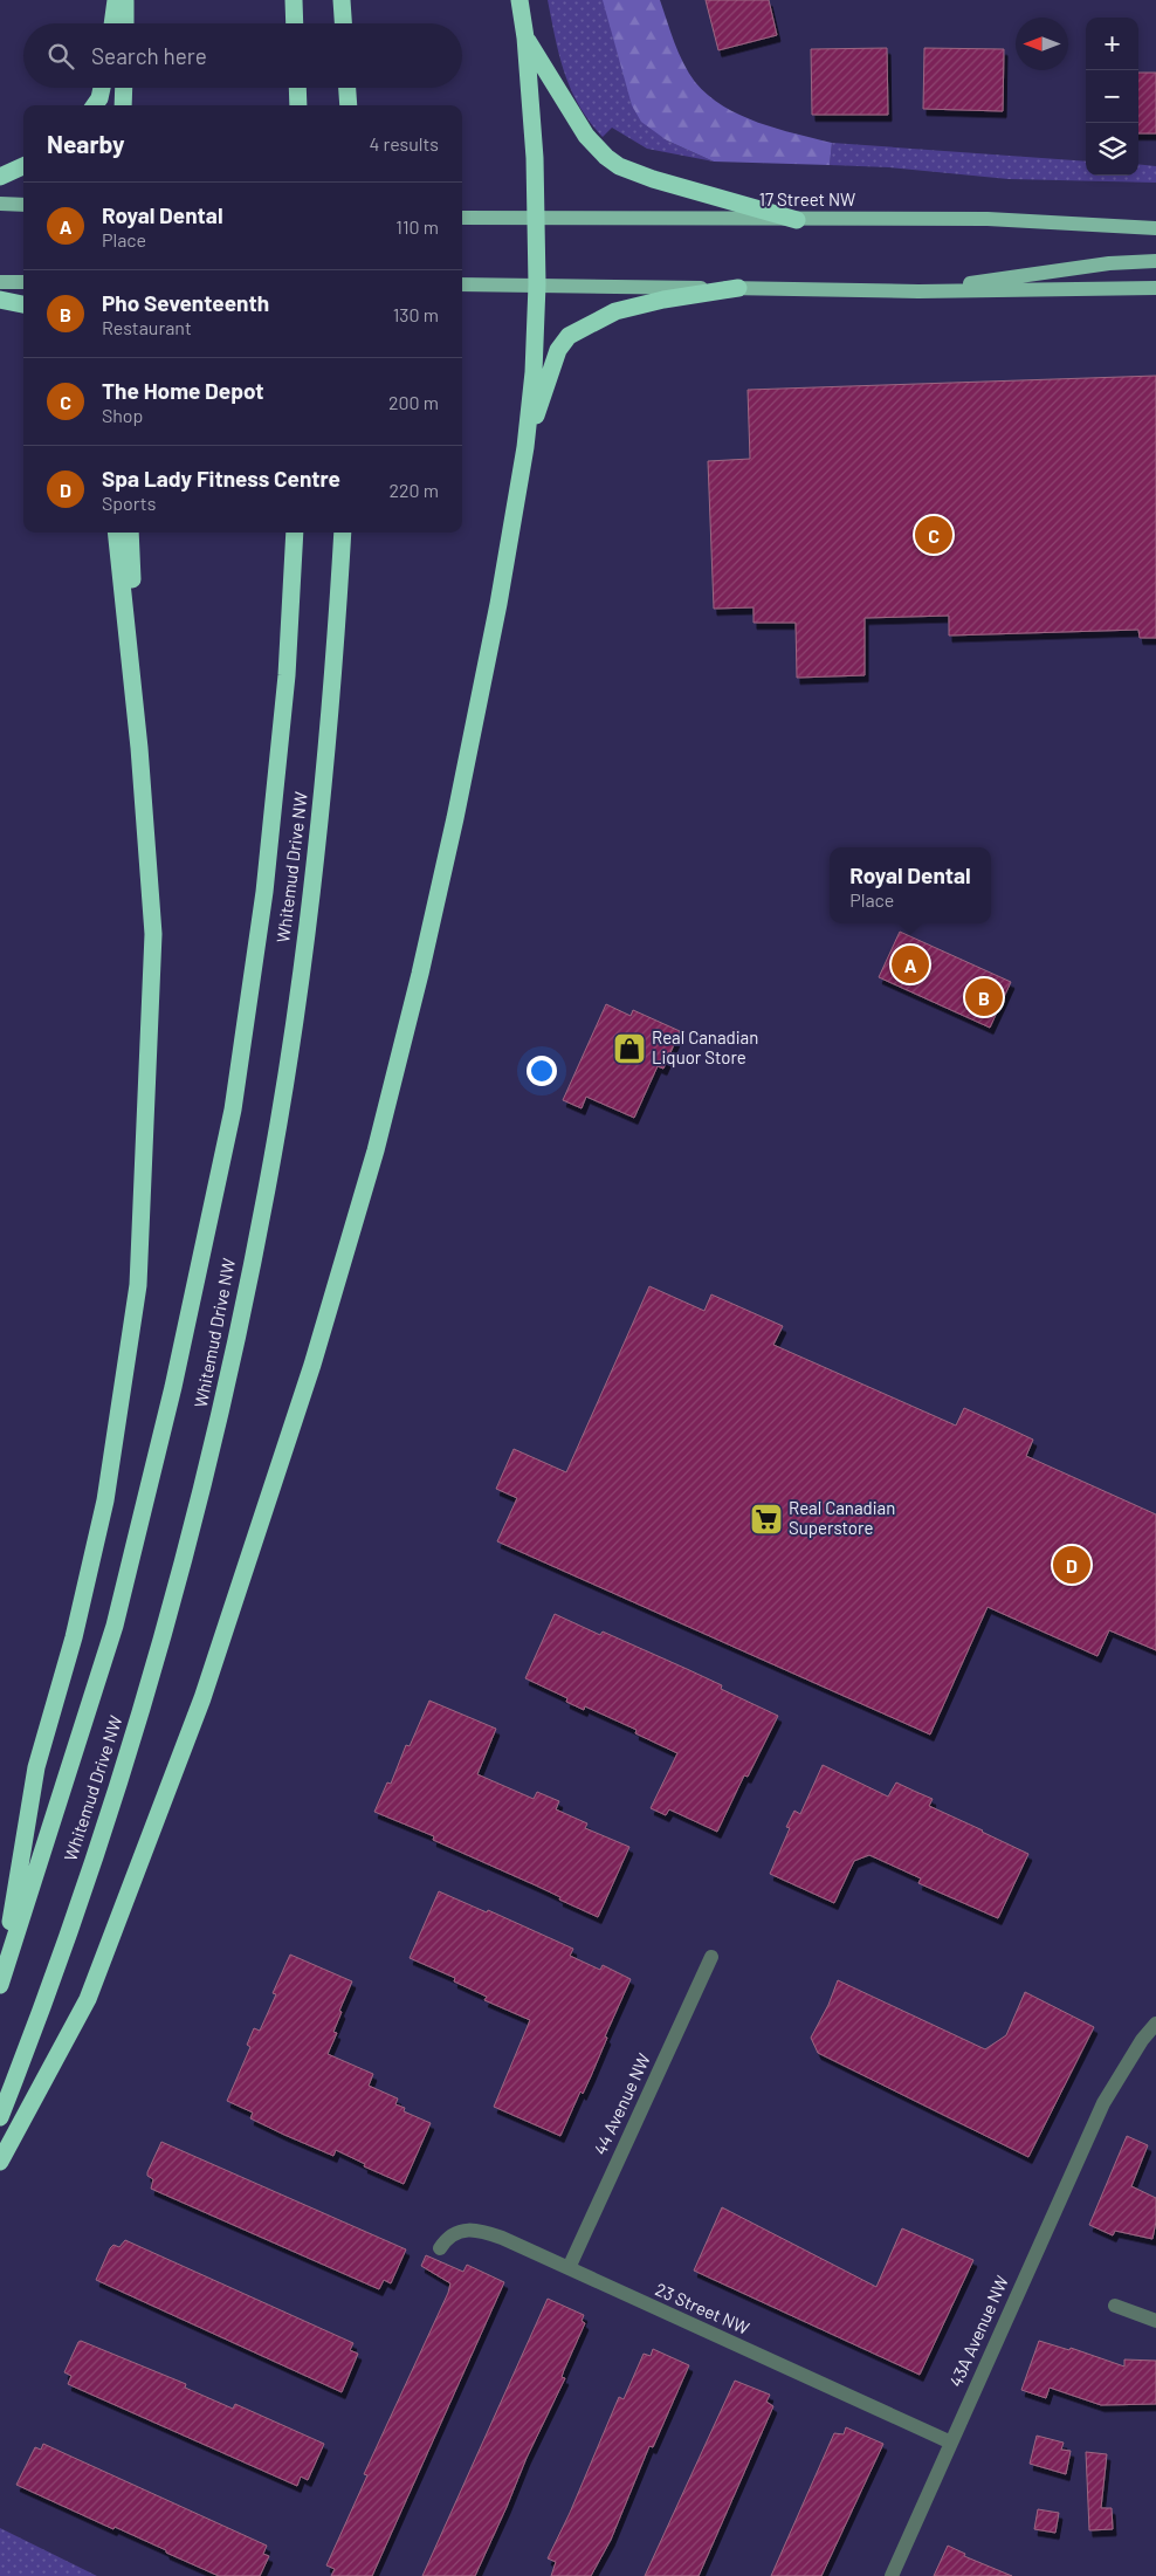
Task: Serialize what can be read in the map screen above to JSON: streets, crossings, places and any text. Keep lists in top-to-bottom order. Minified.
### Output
{"streets":{"highway":["Whitemud Drive NW"],"main road":["17 Street NW"],"street":["44 Avenue NW","23 Street NW","43A Avenue NW"]},"crossings":[["44 Avenue NW","23 Street NW"],["23 Street NW","43A Avenue NW"]],"places":{"shop":["Real Canadian Liquor Store"],"supermarket":["Real Canadian Superstore"]},"north":"left","page":{"map_buttons":["+","−"],"search":"Search here","heading":["Nearby","4 results"],"list":[{"mark":"A","name":"Royal Dental","note":"Place","value":"110 m"},{"mark":"B","name":"Pho Seventeenth","note":"Restaurant","value":"130 m"},{"mark":"C","name":"The Home Depot","note":"Shop","value":"200 m"},{"mark":"D","name":"Spa Lady Fitness Centre","note":"Sports","value":"220 m"}],"pins":["C","A","B","D"],"popup":["Royal Dental","Place"]}}
